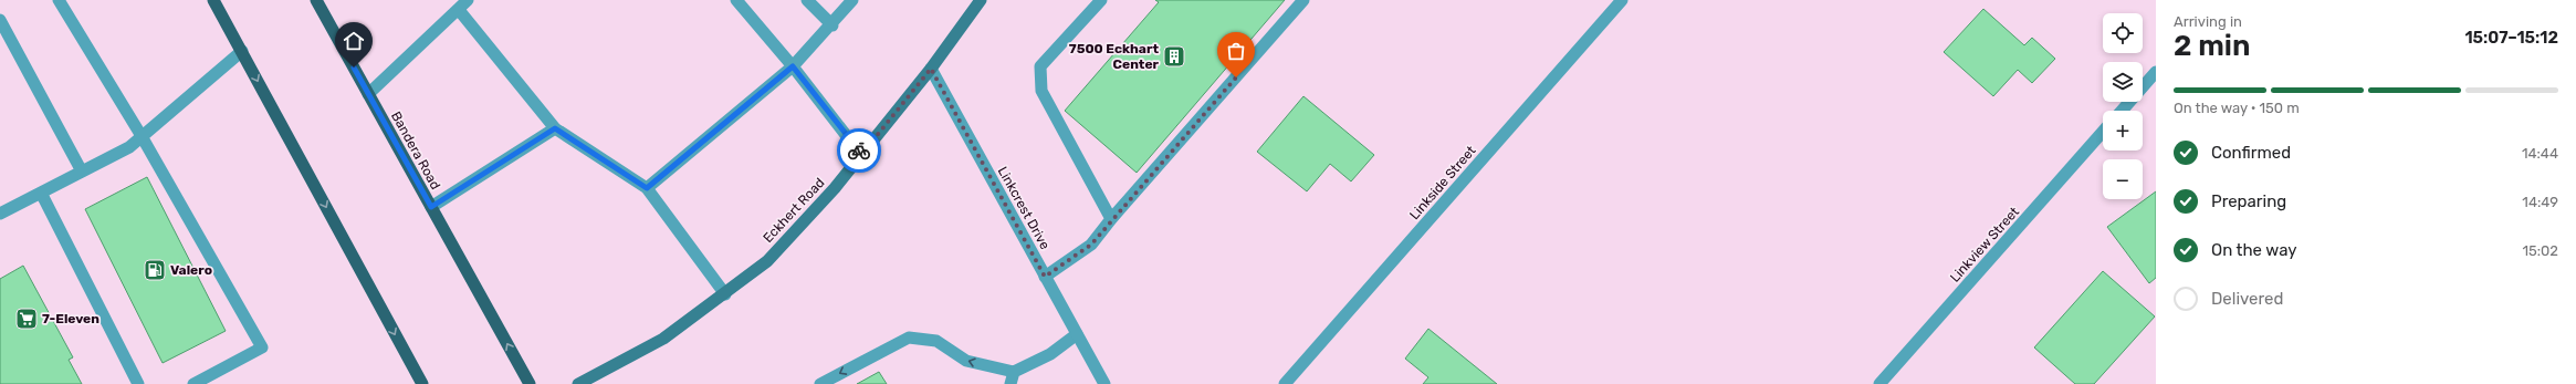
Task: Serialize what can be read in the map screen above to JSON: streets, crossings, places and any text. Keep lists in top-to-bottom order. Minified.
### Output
{"streets":{"main road":["Bandera Road","Eckhert Road"],"street":["Linkside Street","Linkcrest Drive","Linkview Street"]},"crossings":[["Linkcrest Drive","Eckhert Road"]],"places":{"building":["7500 Eckhart Center"],"fuel station":["Valero"],"supermarket":["7-Eleven"]},"page":{"heading":["2 min","Arriving in","15:07–15:12"],"map_buttons":["+","−"],"bar":"On the way · 150 m","list":[["Confirmed","14:44"],["Preparing","14:49"],["On the way","15:02"],"Delivered"]}}
